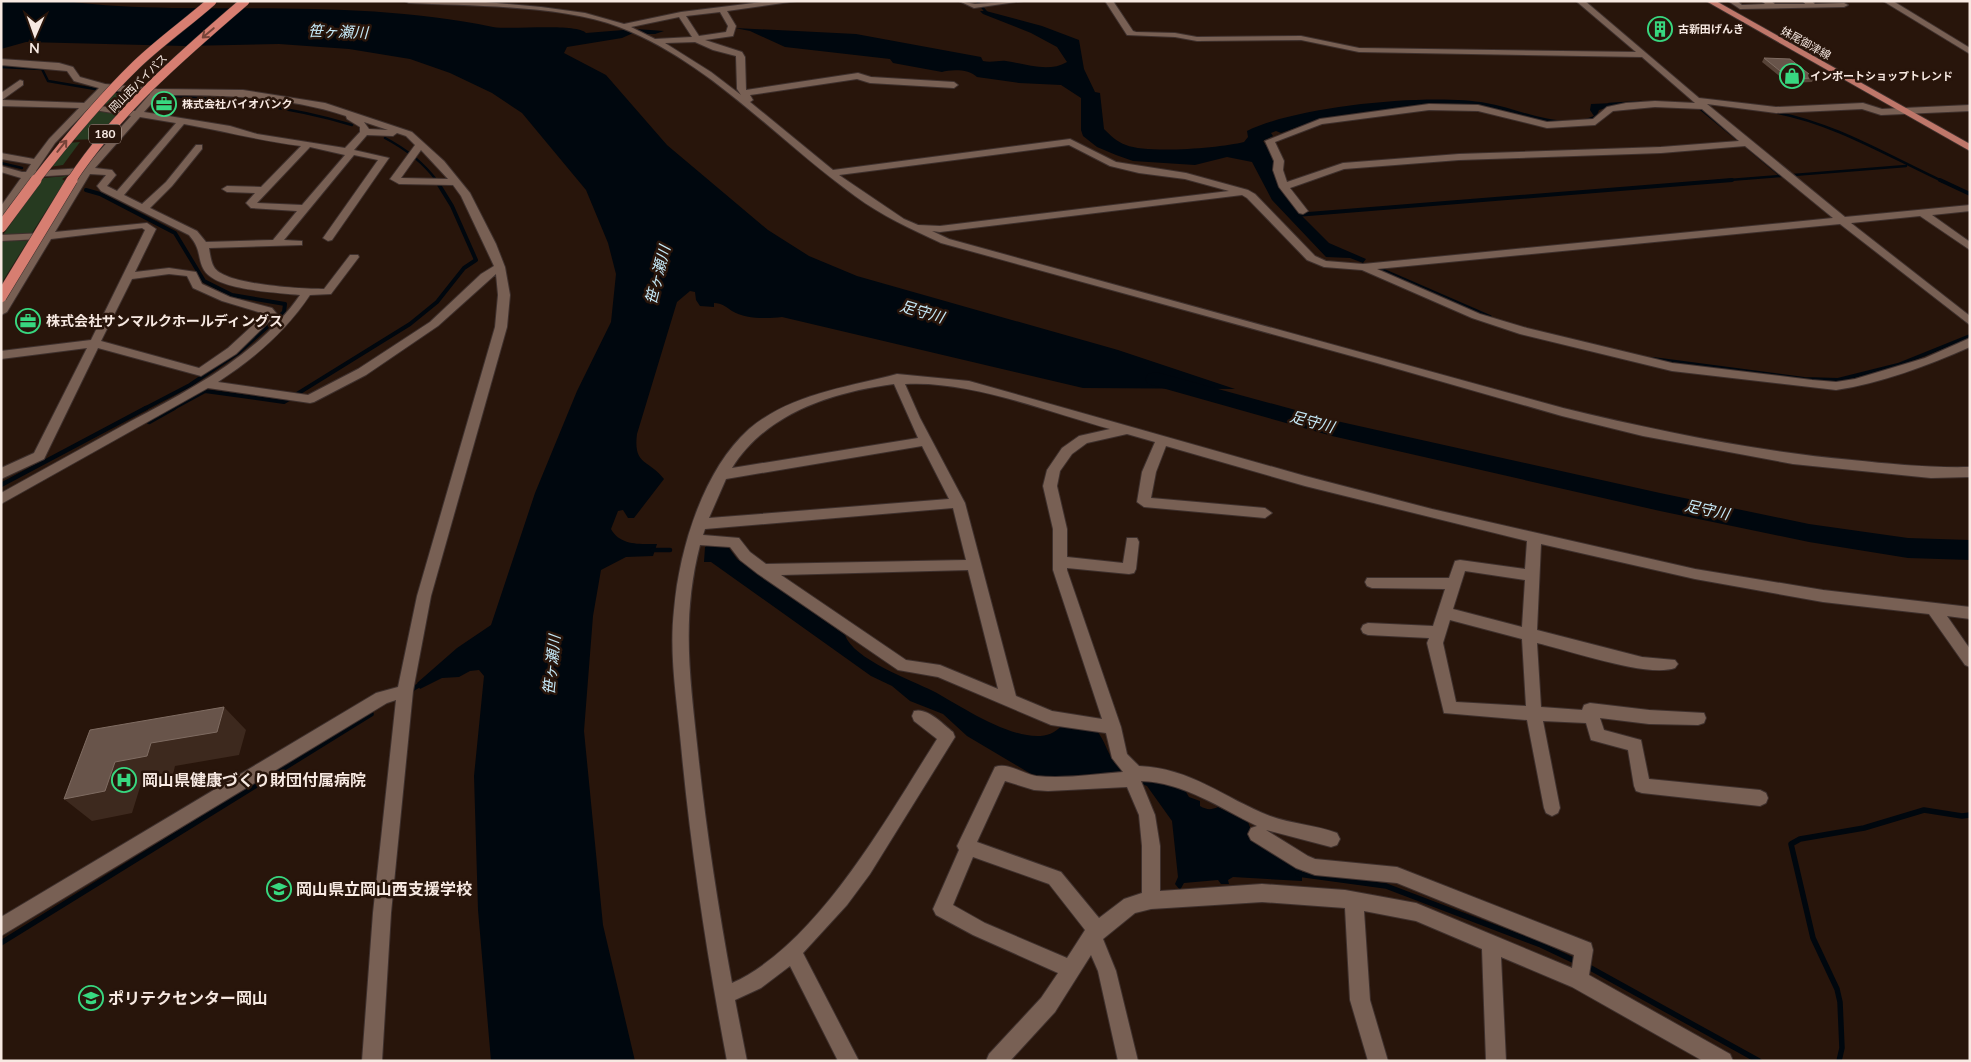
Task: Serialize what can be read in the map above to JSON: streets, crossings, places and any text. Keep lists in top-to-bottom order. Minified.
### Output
{"streets":{"highway":["岡山西バイパス","180"],"main road":["妹尾御津線"]},"water":["笹ヶ瀬川","足守川"],"places":{"building":["古新田げんき"],"shop":["インポートショップトレンド"],"office":["株式会社バイオバンク","株式会社サンマルクホールディングス"],"hospital":["岡山県健康づくり財団付属病院"],"school or university":["岡山県立岡山西支援学校","ポリテクセンター岡山"]},"north":"bottom"}
